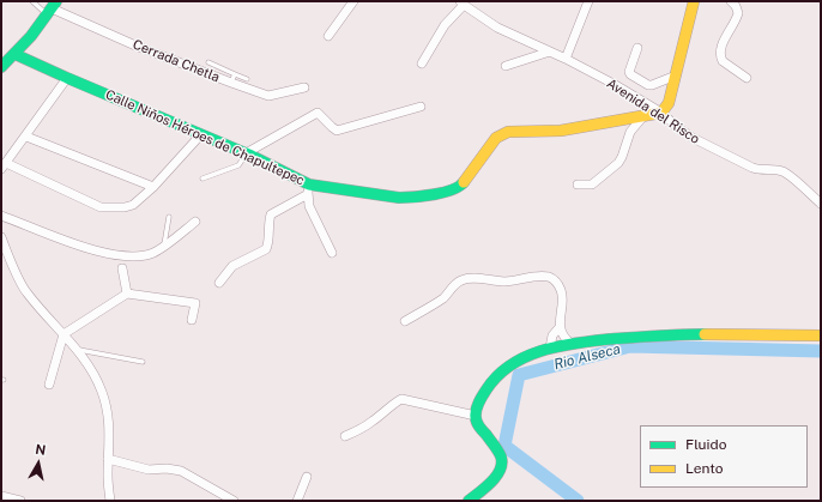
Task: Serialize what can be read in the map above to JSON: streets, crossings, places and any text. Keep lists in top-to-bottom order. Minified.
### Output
{"streets":{"street":["Cerrada Chetla","Avenida del Risco","Calle Niños Héroes de Chapultepec"]},"crossings":[["Avenida del Risco","Calle Niños Héroes de Chapultepec"]],"water":["Rio Alseca"],"legend":["Fluido","Lento"],"north":"top"}
